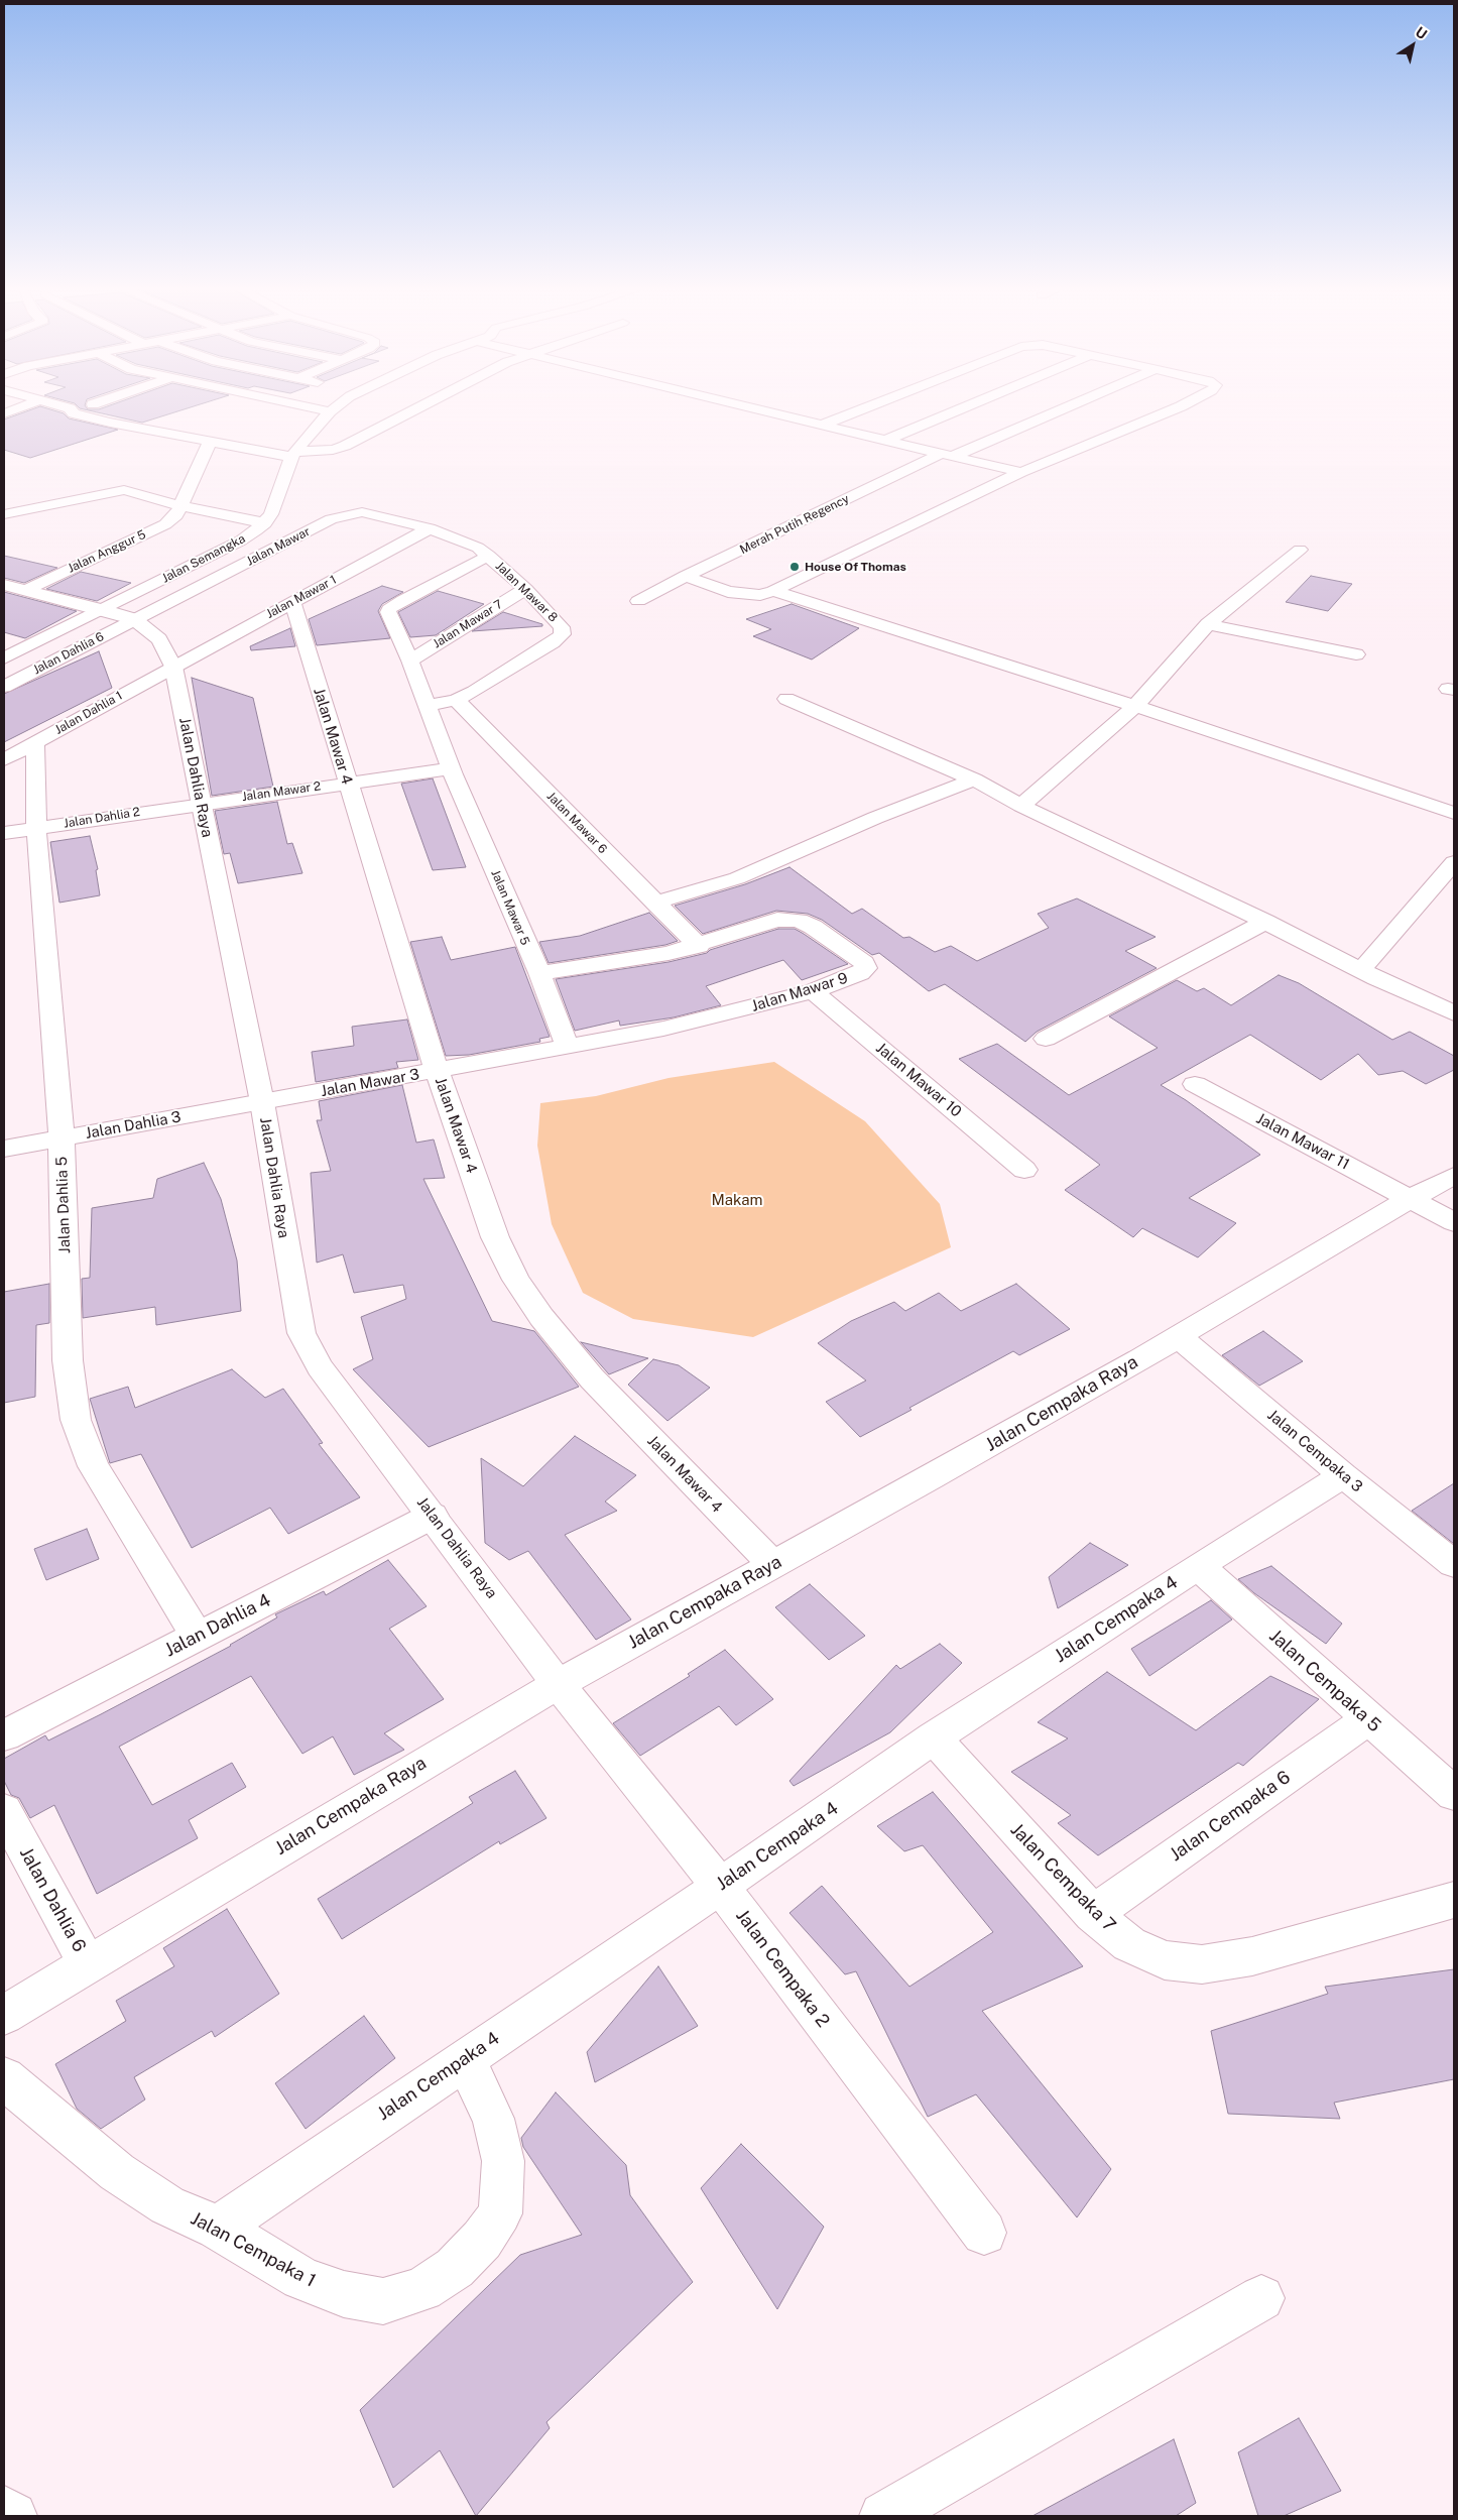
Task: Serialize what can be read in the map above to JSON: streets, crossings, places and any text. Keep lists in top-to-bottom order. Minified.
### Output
{"streets":{"street":["Merah Putih Regency","Jalan Mawar","Jalan Anggur 5","Jalan Semangka","Jalan Mawar 8","Jalan Mawar 1","Jalan Mawar 7","Jalan Dahlia 6","Jalan Dahlia 1","Jalan Mawar 4","Jalan Dahlia Raya","Jalan Mawar 2","Jalan Dahlia 2","Jalan Mawar 6","Jalan Mawar 5","Jalan Mawar 9","Jalan Mawar 10","Jalan Mawar 3","Jalan Dahlia 3","Jalan Mawar 11","Jalan Dahlia 5","Jalan Cempaka Raya","Jalan Cempaka 3","Jalan Cempaka 4","Jalan Dahlia 4","Jalan Cempaka 5","Jalan Cempaka 6","Jalan Cempaka 7","Jalan Cempaka 2","Jalan Cempaka 1"]},"crossings":[["Jalan Mawar","Jalan Semangka"],["Jalan Mawar","Jalan Mawar 8"],["Jalan Mawar","Jalan Mawar 1"],["Jalan Mawar","Jalan Dahlia 6"],["Jalan Mawar","Jalan Dahlia Raya"],["Jalan Semangka","Jalan Dahlia 6"],["Jalan Semangka","Jalan Dahlia Raya"],["Jalan Mawar 8","Jalan Mawar 1"],["Jalan Mawar 8","Jalan Mawar 7"],["Jalan Mawar 8","Jalan Mawar 6"],["Jalan Mawar 8","Jalan Mawar 5"],["Jalan Mawar 1","Jalan Dahlia 1"],["Jalan Mawar 1","Jalan Mawar 4"],["Jalan Mawar 1","Jalan Dahlia Raya"],["Jalan Mawar 7","Jalan Mawar 5"],["Jalan Dahlia 6","Jalan Dahlia Raya"],["Jalan Dahlia 6","Jalan Cempaka Raya"],["Jalan Dahlia 1","Jalan Dahlia Raya"],["Jalan Dahlia 1","Jalan Dahlia 5"],["Jalan Mawar 4","Jalan Mawar 2"],["Jalan Mawar 4","Jalan Mawar 3"],["Jalan Mawar 4","Jalan Cempaka Raya"],["Jalan Dahlia Raya","Jalan Mawar 2"],["Jalan Dahlia Raya","Jalan Dahlia 2"],["Jalan Dahlia Raya","Jalan Mawar 3"],["Jalan Dahlia Raya","Jalan Dahlia 3"],["Jalan Dahlia Raya","Jalan Cempaka Raya"],["Jalan Dahlia Raya","Jalan Dahlia 4"],["Jalan Dahlia Raya","Jalan Cempaka 2"],["Jalan Mawar 2","Jalan Dahlia 2"],["Jalan Mawar 2","Jalan Mawar 5"],["Jalan Dahlia 2","Jalan Dahlia 5"],["Jalan Mawar 6","Jalan Mawar 9"],["Jalan Mawar 5","Jalan Mawar 9"],["Jalan Mawar 5","Jalan Mawar 3"],["Jalan Mawar 9","Jalan Mawar 10"],["Jalan Mawar 9","Jalan Mawar 3"],["Jalan Mawar 3","Jalan Dahlia 3"],["Jalan Dahlia 3","Jalan Dahlia 5"],["Jalan Mawar 11","Jalan Cempaka Raya"],["Jalan Dahlia 5","Jalan Dahlia 4"],["Jalan Cempaka Raya","Jalan Cempaka 3"],["Jalan Cempaka Raya","Jalan Cempaka 2"],["Jalan Cempaka 3","Jalan Cempaka 4"],["Jalan Cempaka 4","Jalan Cempaka 5"],["Jalan Cempaka 4","Jalan Cempaka 7"],["Jalan Cempaka 4","Jalan Cempaka 2"],["Jalan Cempaka 4","Jalan Cempaka 1"],["Jalan Cempaka 5","Jalan Cempaka 6"],["Jalan Cempaka 6","Jalan Cempaka 7"]],"parks":["Makam"],"places":["House Of Thomas"],"north":"top right"}
